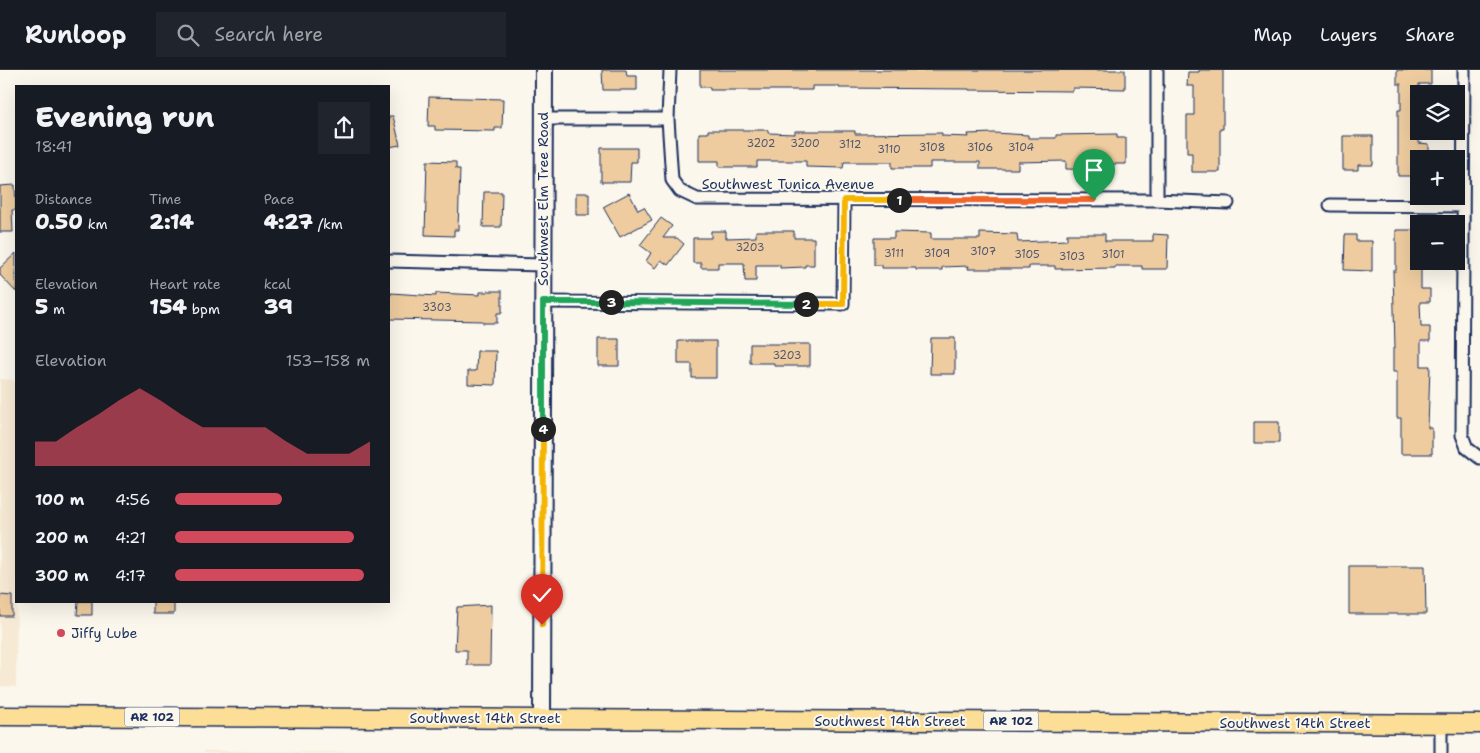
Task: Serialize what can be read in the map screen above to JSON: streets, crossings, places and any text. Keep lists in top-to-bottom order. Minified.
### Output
{"streets":{"main road":["AR 102","Southwest 14th Street"],"street":["Southwest Tunica Avenue","Southwest Elm Tree Road"]},"crossings":[["Southwest Elm Tree Road","Southwest 14th Street"]],"places":["Jiffy Lube"],"house_numbers":["3202","3200","3112","3108","3106","3104","3110","3203","3107","3111","3109","3105","3101","3103","3303","3203"],"page":{"header":"Runloop","search":"Search here","nav":["Map","Layers","Share"],"map_buttons":["+","−"],"heading":["Evening run","18:41"],"stats":[["Distance","0.50 km"],["Time","2:14"],["Pace","4:27 /km"],["Elevation","5 m"],["Heart rate","154 bpm"],["kcal","39"]],"pins":["1","3","2","4"],"chart":["Elevation","153–158 m"],"list":[{"name":"100 m","note":"4:56"},{"name":"200 m","note":"4:21"},{"name":"300 m","note":"4:17"}]}}
